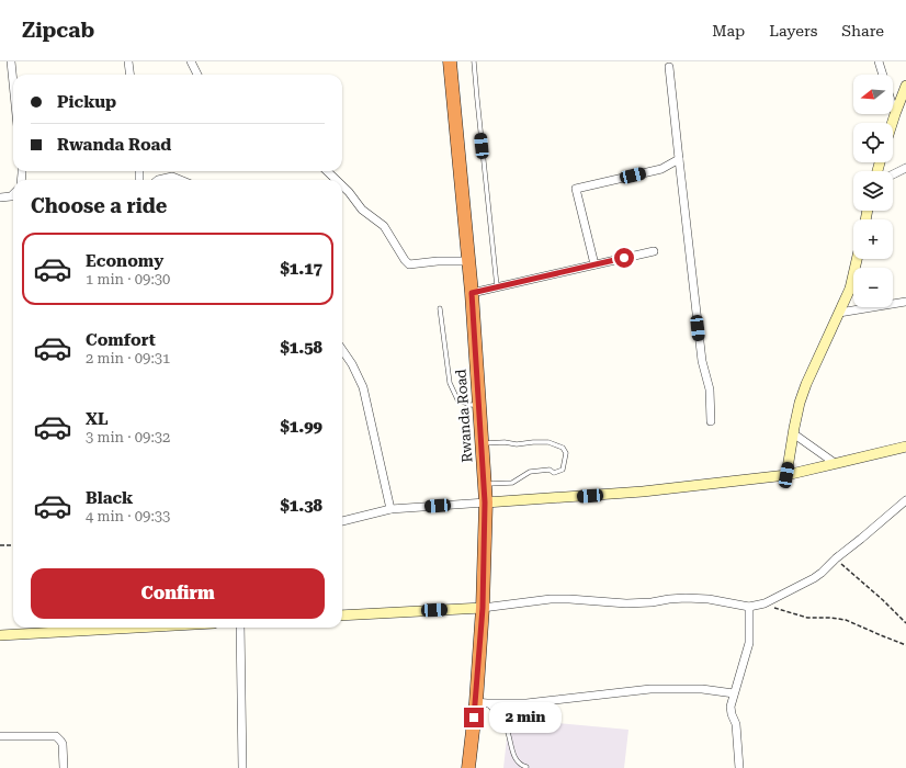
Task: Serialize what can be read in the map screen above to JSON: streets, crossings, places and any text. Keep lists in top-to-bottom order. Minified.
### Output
{"streets":{"highway":["Rwanda Road"]},"north":"left","page":{"header":"Zipcab","nav":["Map","Layers","Share"],"map_buttons":["+","−"],"banner":["Pickup","Rwanda Road"],"heading":"Choose a ride","list":[{"name":"Economy","note":"1 min · 09:30","value":"$1.17"},{"name":"Comfort","note":"2 min · 09:31","value":"$1.58"},{"name":"XL","note":"3 min · 09:32","value":"$1.99"},{"name":"Black","note":"4 min · 09:33","value":"$1.38"}],"buttons":"Confirm","bubble":"2 min"}}
